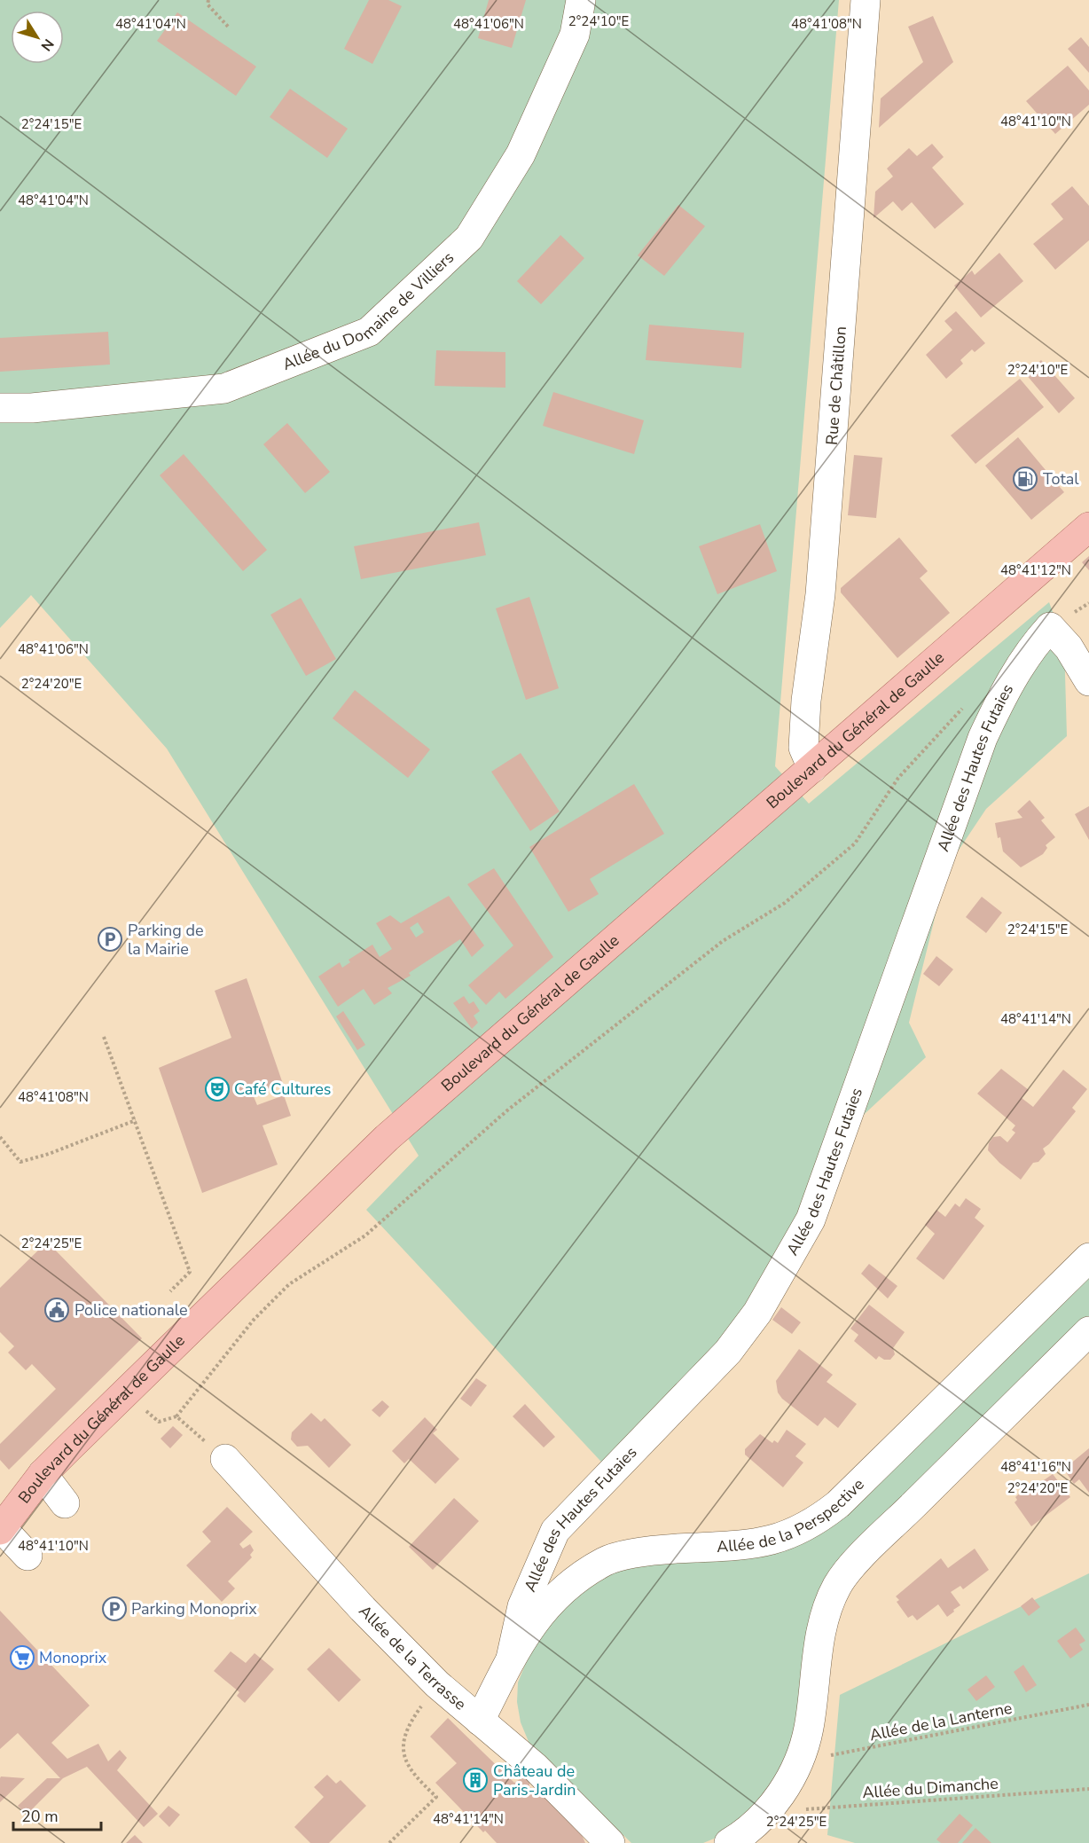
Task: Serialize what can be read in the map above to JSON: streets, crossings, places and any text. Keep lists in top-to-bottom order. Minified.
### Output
{"streets":{"main road":["Boulevard du Général de Gaulle"],"street":["Allée du Domaine de Villiers","Rue de Châtillon","Allée des Hautes Futaies","Allée de la Perspective","Allée de la Terrasse"],"path":["Allée de la Lanterne","Allée du Dimanche"]},"crossings":[["Rue de Châtillon","Boulevard du Général de Gaulle"],["Allée des Hautes Futaies","Allée de la Perspective"],["Allée de la Perspective","Allée de la Terrasse"]],"places":{"fuel station":["Total"],"parking":["Parking de la Mairie","Parking Monoprix"],"theatre":["Café Cultures"],"public building":["Police nationale"],"supermarket":["Monoprix"],"building":["Château de Paris-Jardin"]},"scale_bar":"20 m","north":"bottom right","coordinates":["2°24'10\"E","48°41'04\"N","48°41'06\"N","48°41'08\"N","48°41'10\"N","2°24'15\"E","48°41'12\"N","2°24'20\"E","48°41'14\"N","2°24'25\"E","48°41'16\"N"]}
